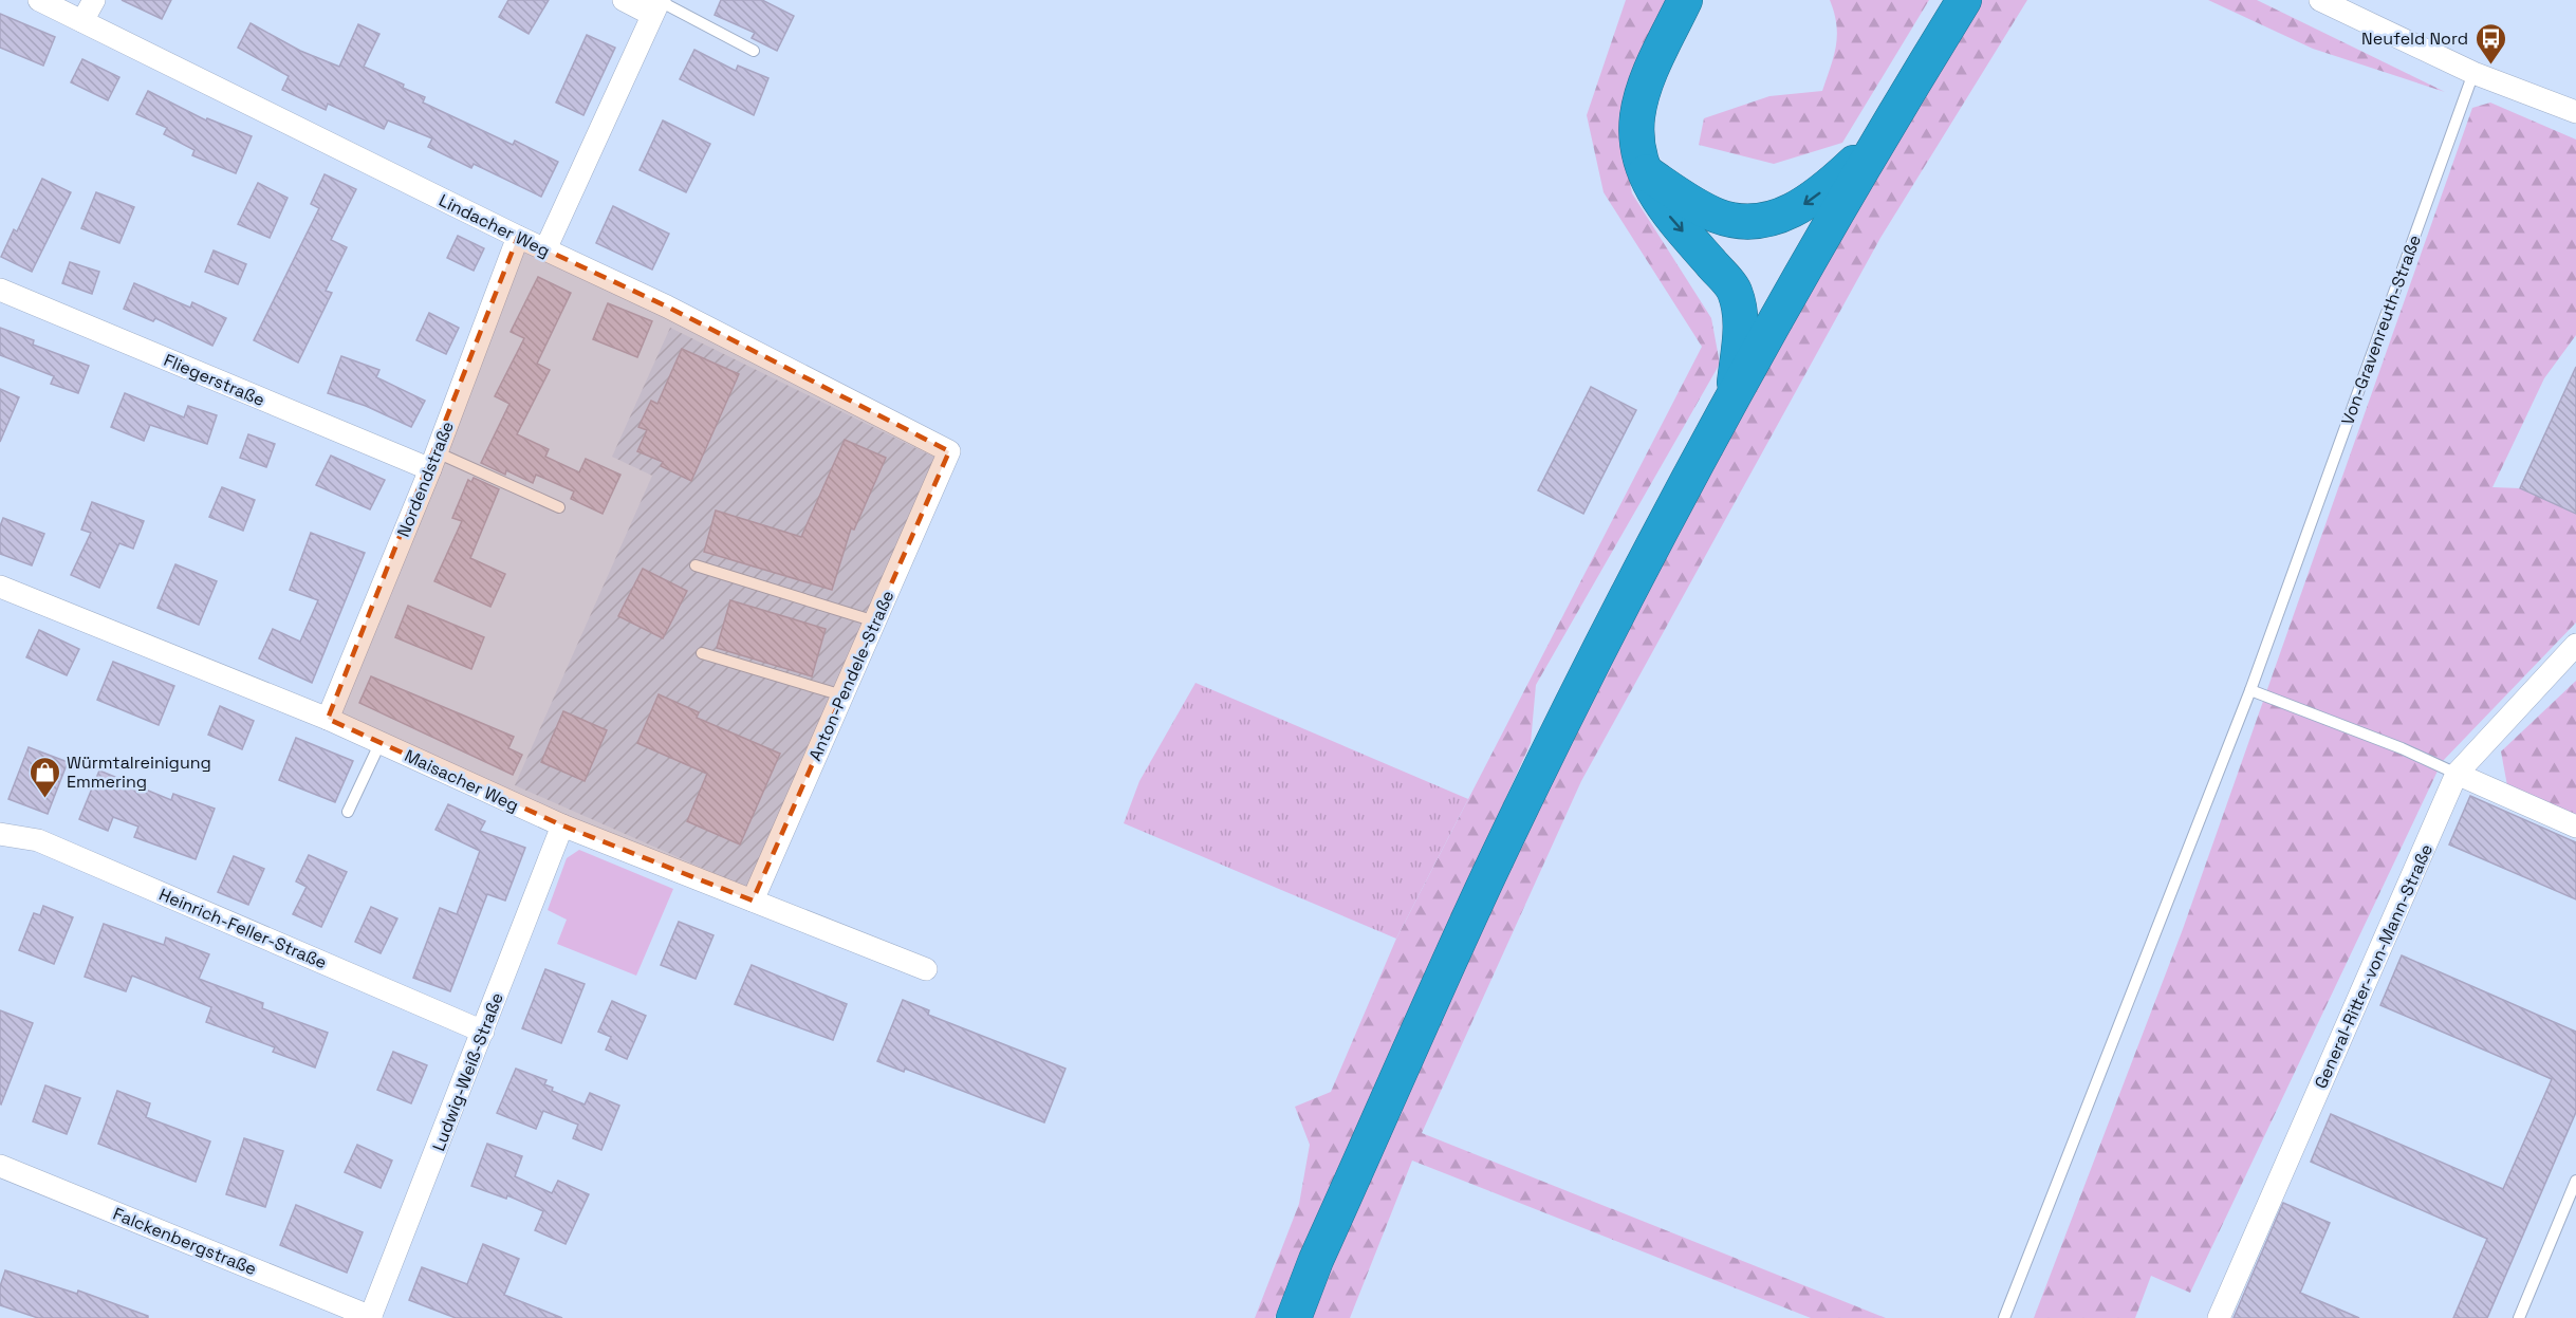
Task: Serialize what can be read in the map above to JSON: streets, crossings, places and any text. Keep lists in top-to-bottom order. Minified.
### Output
{"streets":{"street":["Lindacher Weg","Fliegerstraße","Nordendstraße","Anton-Pendele-Straße","Maisacher Weg","Heinrich-Feller-Straße","General-Ritter-von-Mann-Straße","Ludwig-Weiß-Straße","Falckenbergstraße"],"lane":["Von-Gravenreuth-Straße"]},"crossings":[["Lindacher Weg","Nordendstraße"],["Lindacher Weg","Anton-Pendele-Straße"],["Fliegerstraße","Nordendstraße"],["Nordendstraße","Maisacher Weg"],["Anton-Pendele-Straße","Maisacher Weg"],["Maisacher Weg","Ludwig-Weiß-Straße"],["Heinrich-Feller-Straße","Ludwig-Weiß-Straße"],["Ludwig-Weiß-Straße","Falckenbergstraße"]],"places":{"bus stop":["Neufeld Nord"],"shop":["Würmtalreinigung Emmering"]}}
